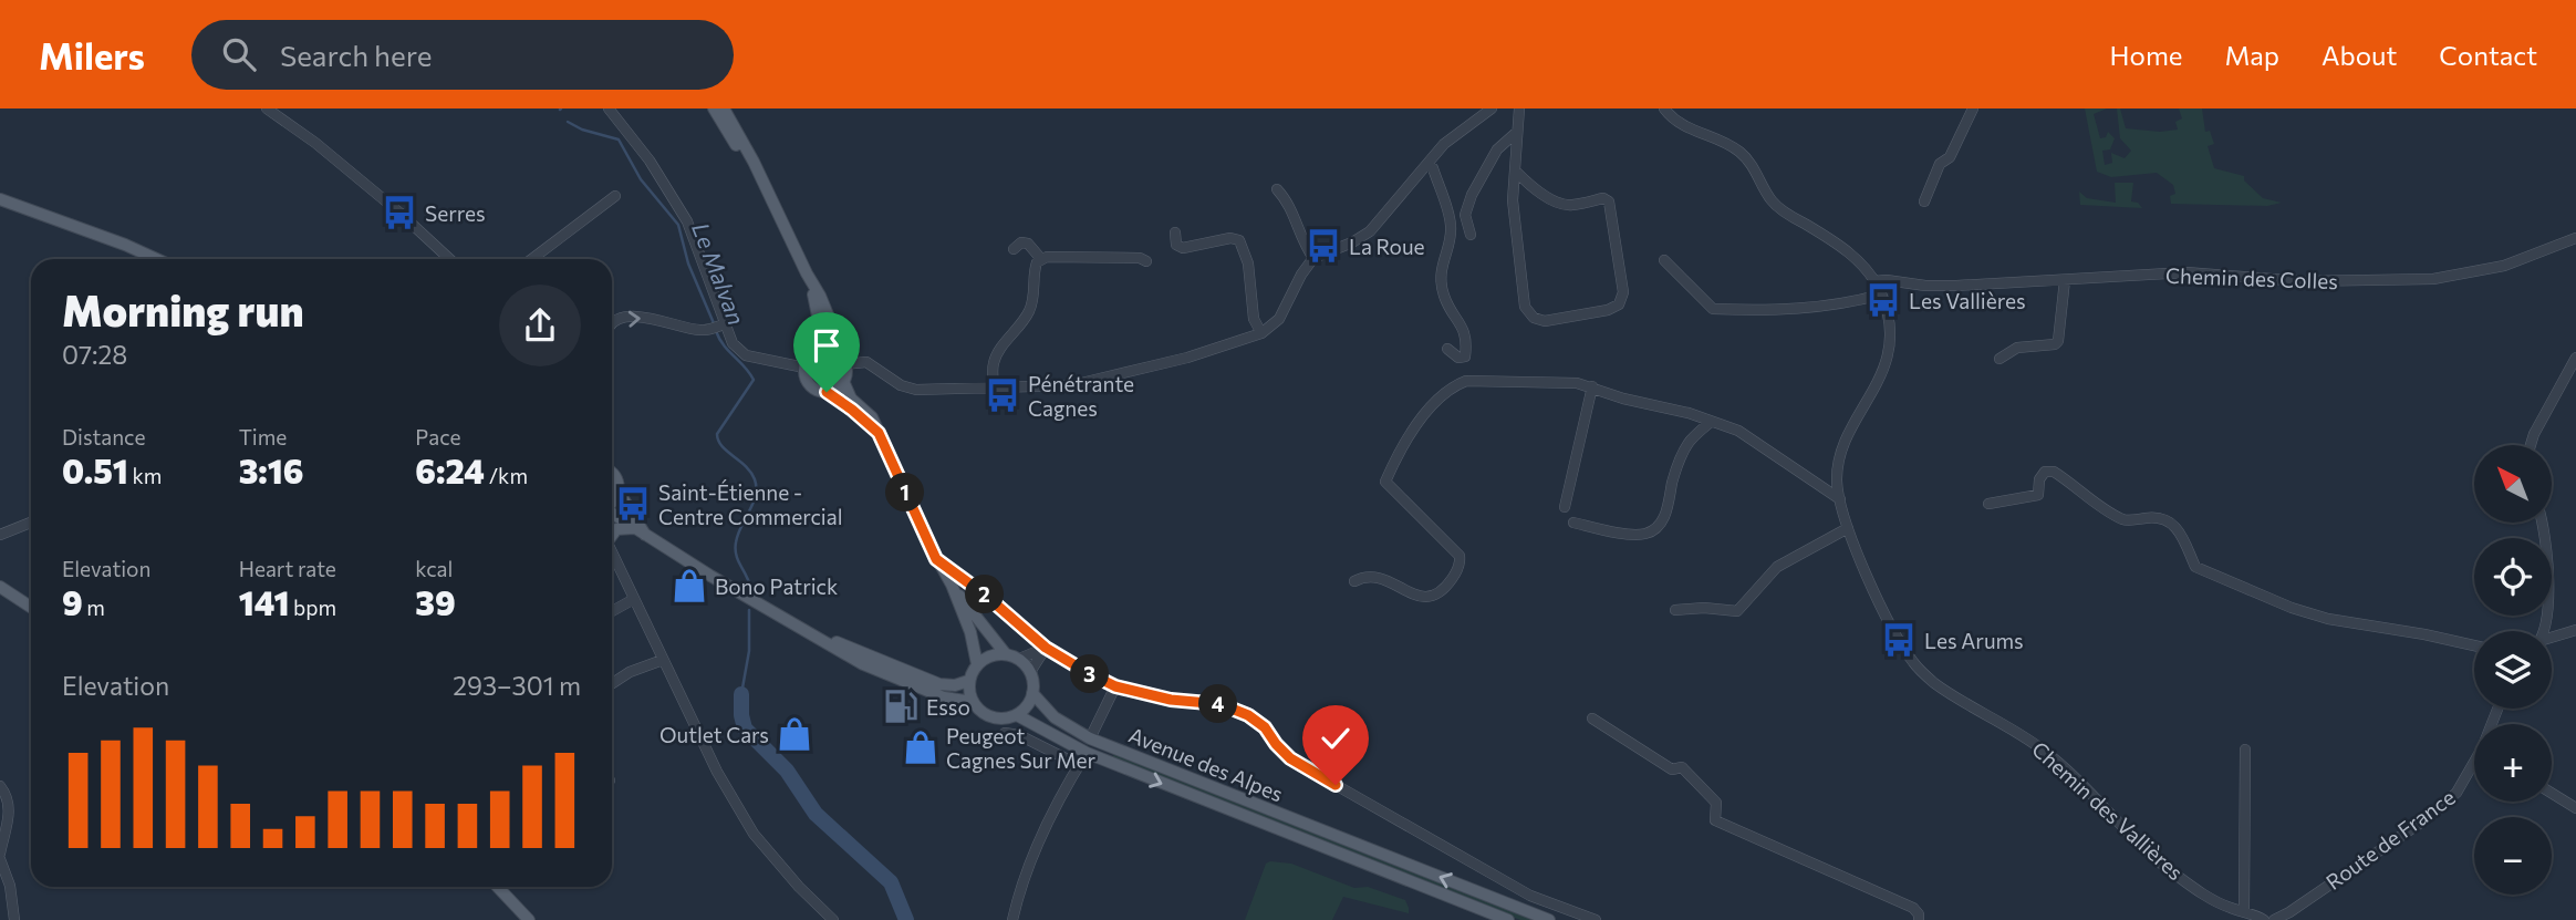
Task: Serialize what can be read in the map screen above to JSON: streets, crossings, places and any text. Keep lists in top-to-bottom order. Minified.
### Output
{"streets":{"main road":["Avenue des Alpes"],"street":["Chemin des Colles","Chemin des Vallières","Route de France"]},"crossings":[["Chemin des Colles","Chemin des Vallières"]],"water":["Le Malvan"],"places":{"bus stop":["Serres","La Roue","Les Vallières","Pénétrante Cagnes","Saint-Étienne - Centre Commercial","Les Arums"],"shop":["Bono Patrick","Outlet Cars","Peugeot Cagnes Sur Mer"],"fuel station":["Esso"]},"north":"top left","page":{"header":"Milers","search":"Search here","nav":["Home","Map","About","Contact"],"heading":["Morning run","07:28"],"stats":[["Distance","0.51 km"],["Time","3:16"],["Pace","6:24 /km"],["Elevation","9 m"],["Heart rate","141 bpm"],["kcal","39"]],"map_buttons":["+","−"],"pins":["1","2","3","4"],"chart":["Elevation","293–301 m"]}}
